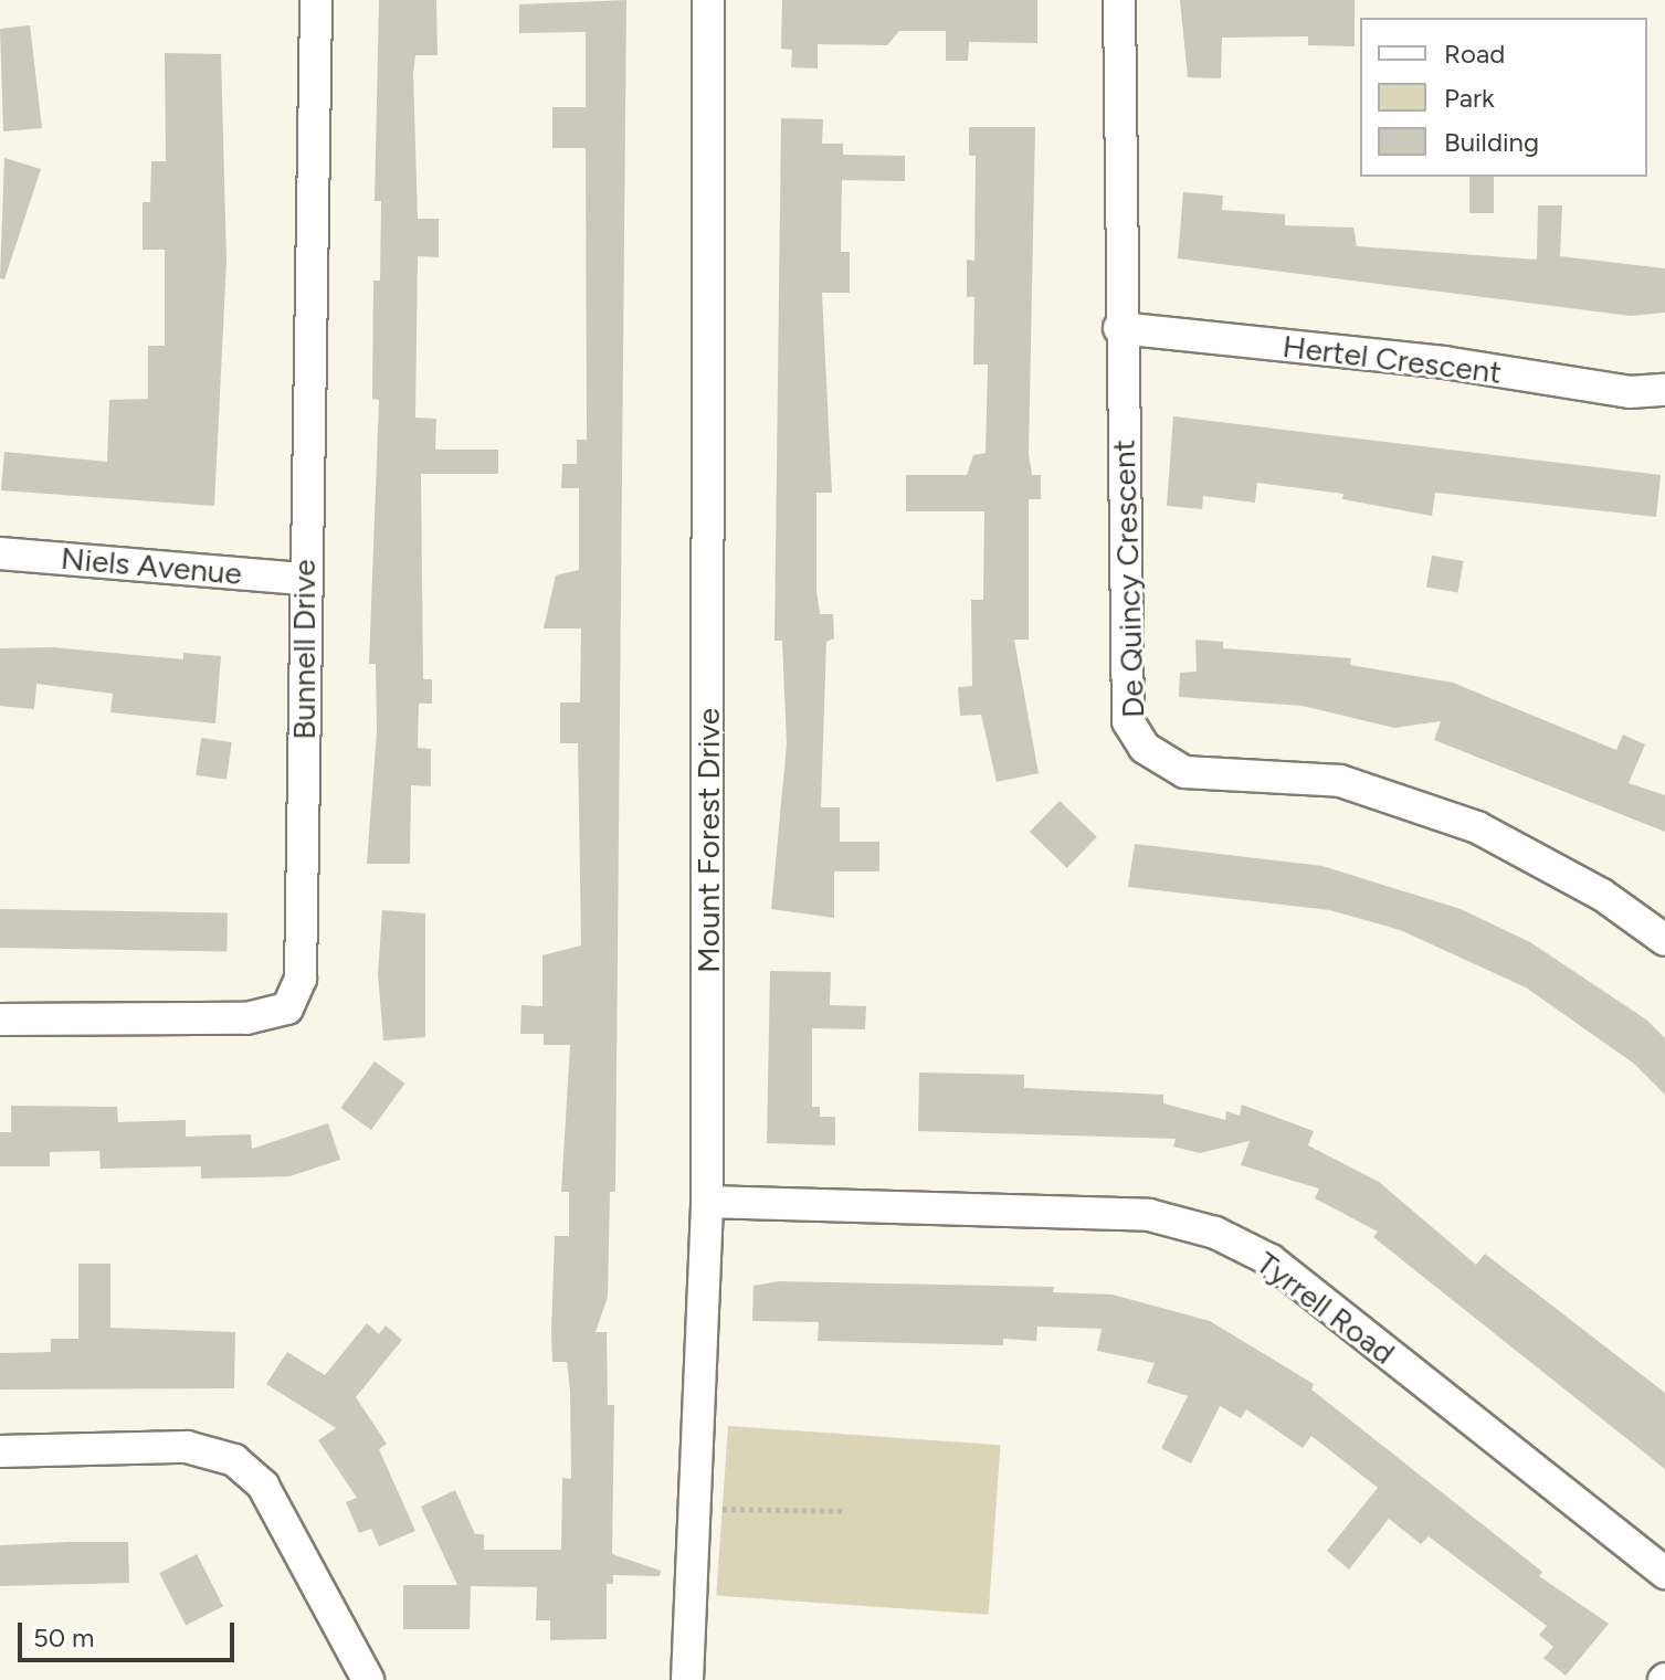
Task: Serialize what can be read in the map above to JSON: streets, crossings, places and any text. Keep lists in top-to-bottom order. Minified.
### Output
{"streets":{"street":["Hertel Crescent","Niels Avenue","De Quincy Crescent","Bunnell Drive","Mount Forest Drive","Tyrrell Road"]},"crossings":[["Hertel Crescent","De Quincy Crescent"],["Niels Avenue","Bunnell Drive"],["Mount Forest Drive","Tyrrell Road"]],"legend":["Road","Park","Building"],"scale_bar":"50 m"}
